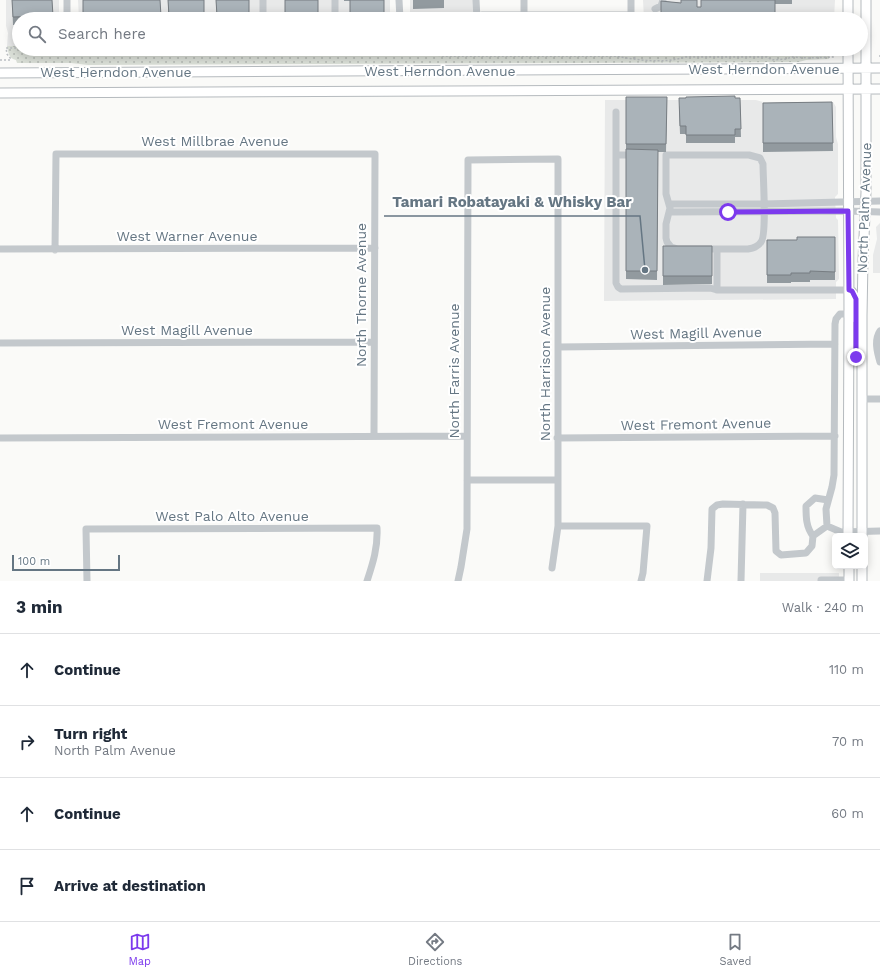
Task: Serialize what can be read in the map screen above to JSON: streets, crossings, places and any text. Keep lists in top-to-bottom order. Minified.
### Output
{"streets":{"main road":["West Herndon Avenue","North Palm Avenue"],"street":["West Millbrae Avenue","West Warner Avenue","North Thorne Avenue","West Magill Avenue","North Harrison Avenue","North Farris Avenue","West Fremont Avenue","West Palo Alto Avenue"]},"crossings":[["West Herndon Avenue","North Palm Avenue"],["West Millbrae Avenue","West Warner Avenue"],["West Millbrae Avenue","North Thorne Avenue"],["West Warner Avenue","North Thorne Avenue"],["North Thorne Avenue","West Magill Avenue"],["North Thorne Avenue","West Fremont Avenue"],["West Magill Avenue","North Harrison Avenue"],["North Harrison Avenue","North Farris Avenue"],["North Harrison Avenue","West Fremont Avenue"],["North Farris Avenue","West Fremont Avenue"]],"places":["Tamari Robatayaki & Whisky Bar"],"scale_bar":"100 m","page":{"search":"Search here","scale":"100 m","heading":["3 min","Walk · 240 m"],"list":[["Continue","110 m"],["Turn right","North Palm Avenue","70 m"],["Continue","60 m"],"Arrive at destination"],"nav":["Map","Directions","Saved"]}}
